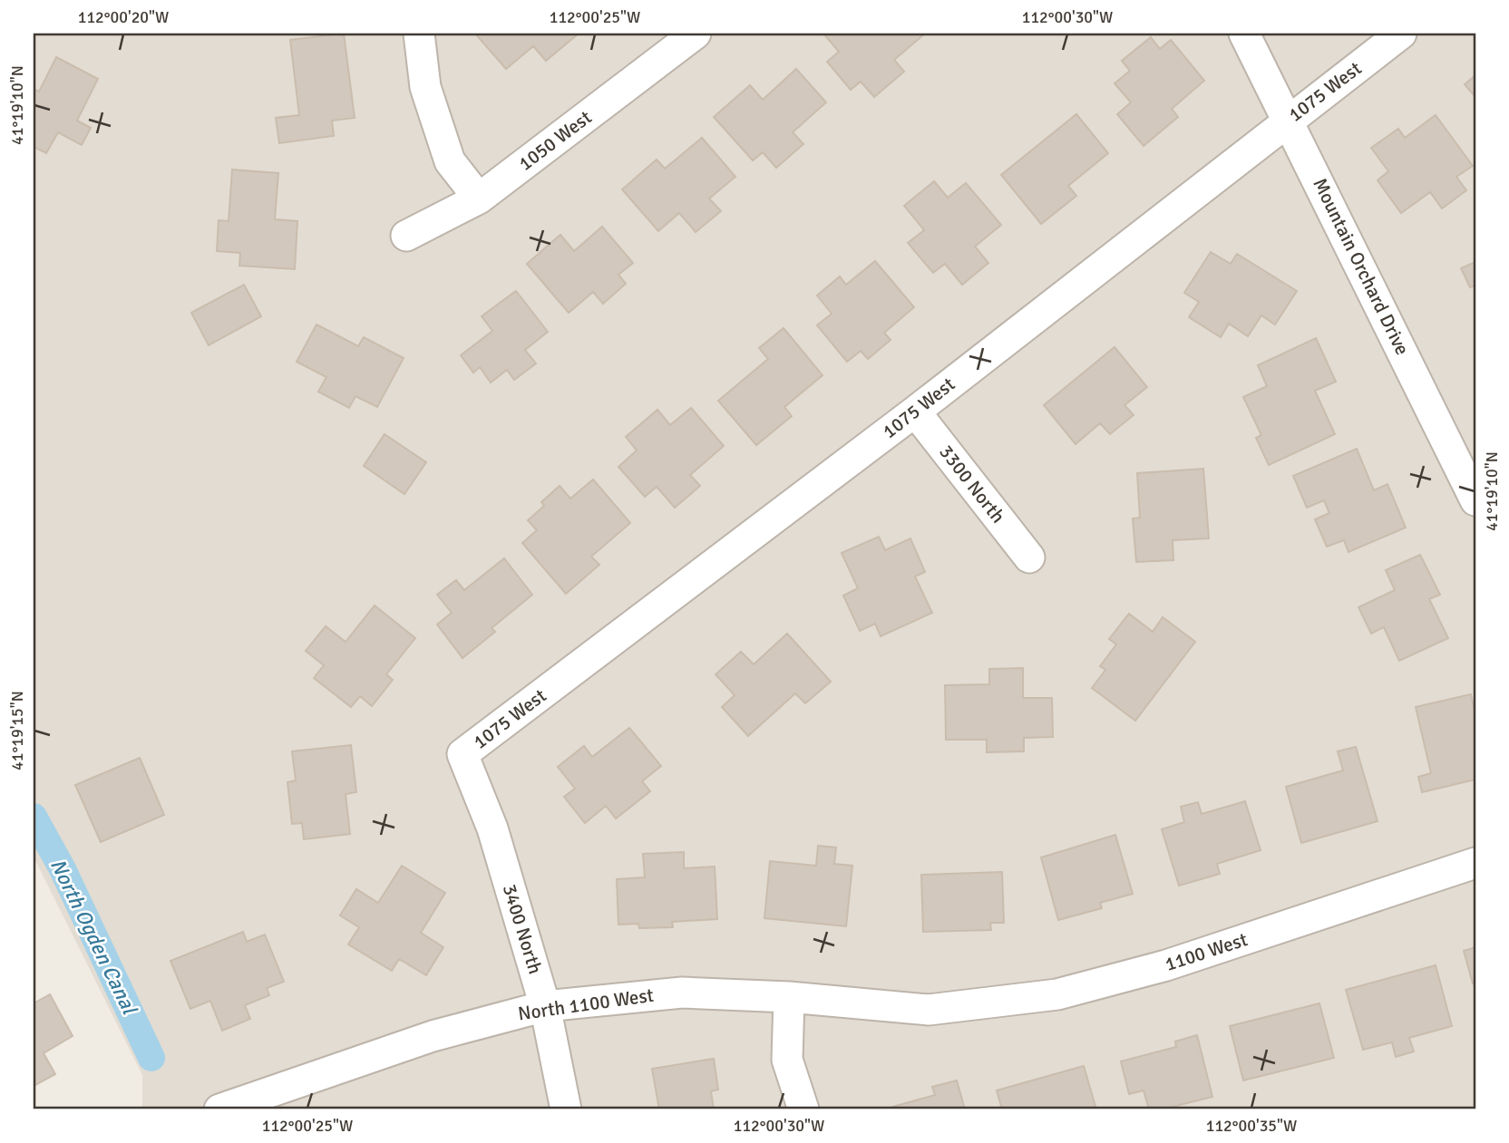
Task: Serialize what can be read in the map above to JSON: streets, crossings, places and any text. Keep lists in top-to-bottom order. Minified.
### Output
{"streets":{"street":["1075 West","1050 West","Mountain Orchard Drive","3300 North","3400 North","1100 West","North 1100 West"]},"crossings":[["1075 West","Mountain Orchard Drive"],["1075 West","3300 North"],["1075 West","3400 North"],["3400 North","North 1100 West"],["1100 West","North 1100 West"]],"water":["North Ogden Canal"],"coordinates":["112°00'20\"W","112°00'25\"W","112°00'30\"W","41°19'10\"N","41°19'15\"N","112°00'35\"W"]}
